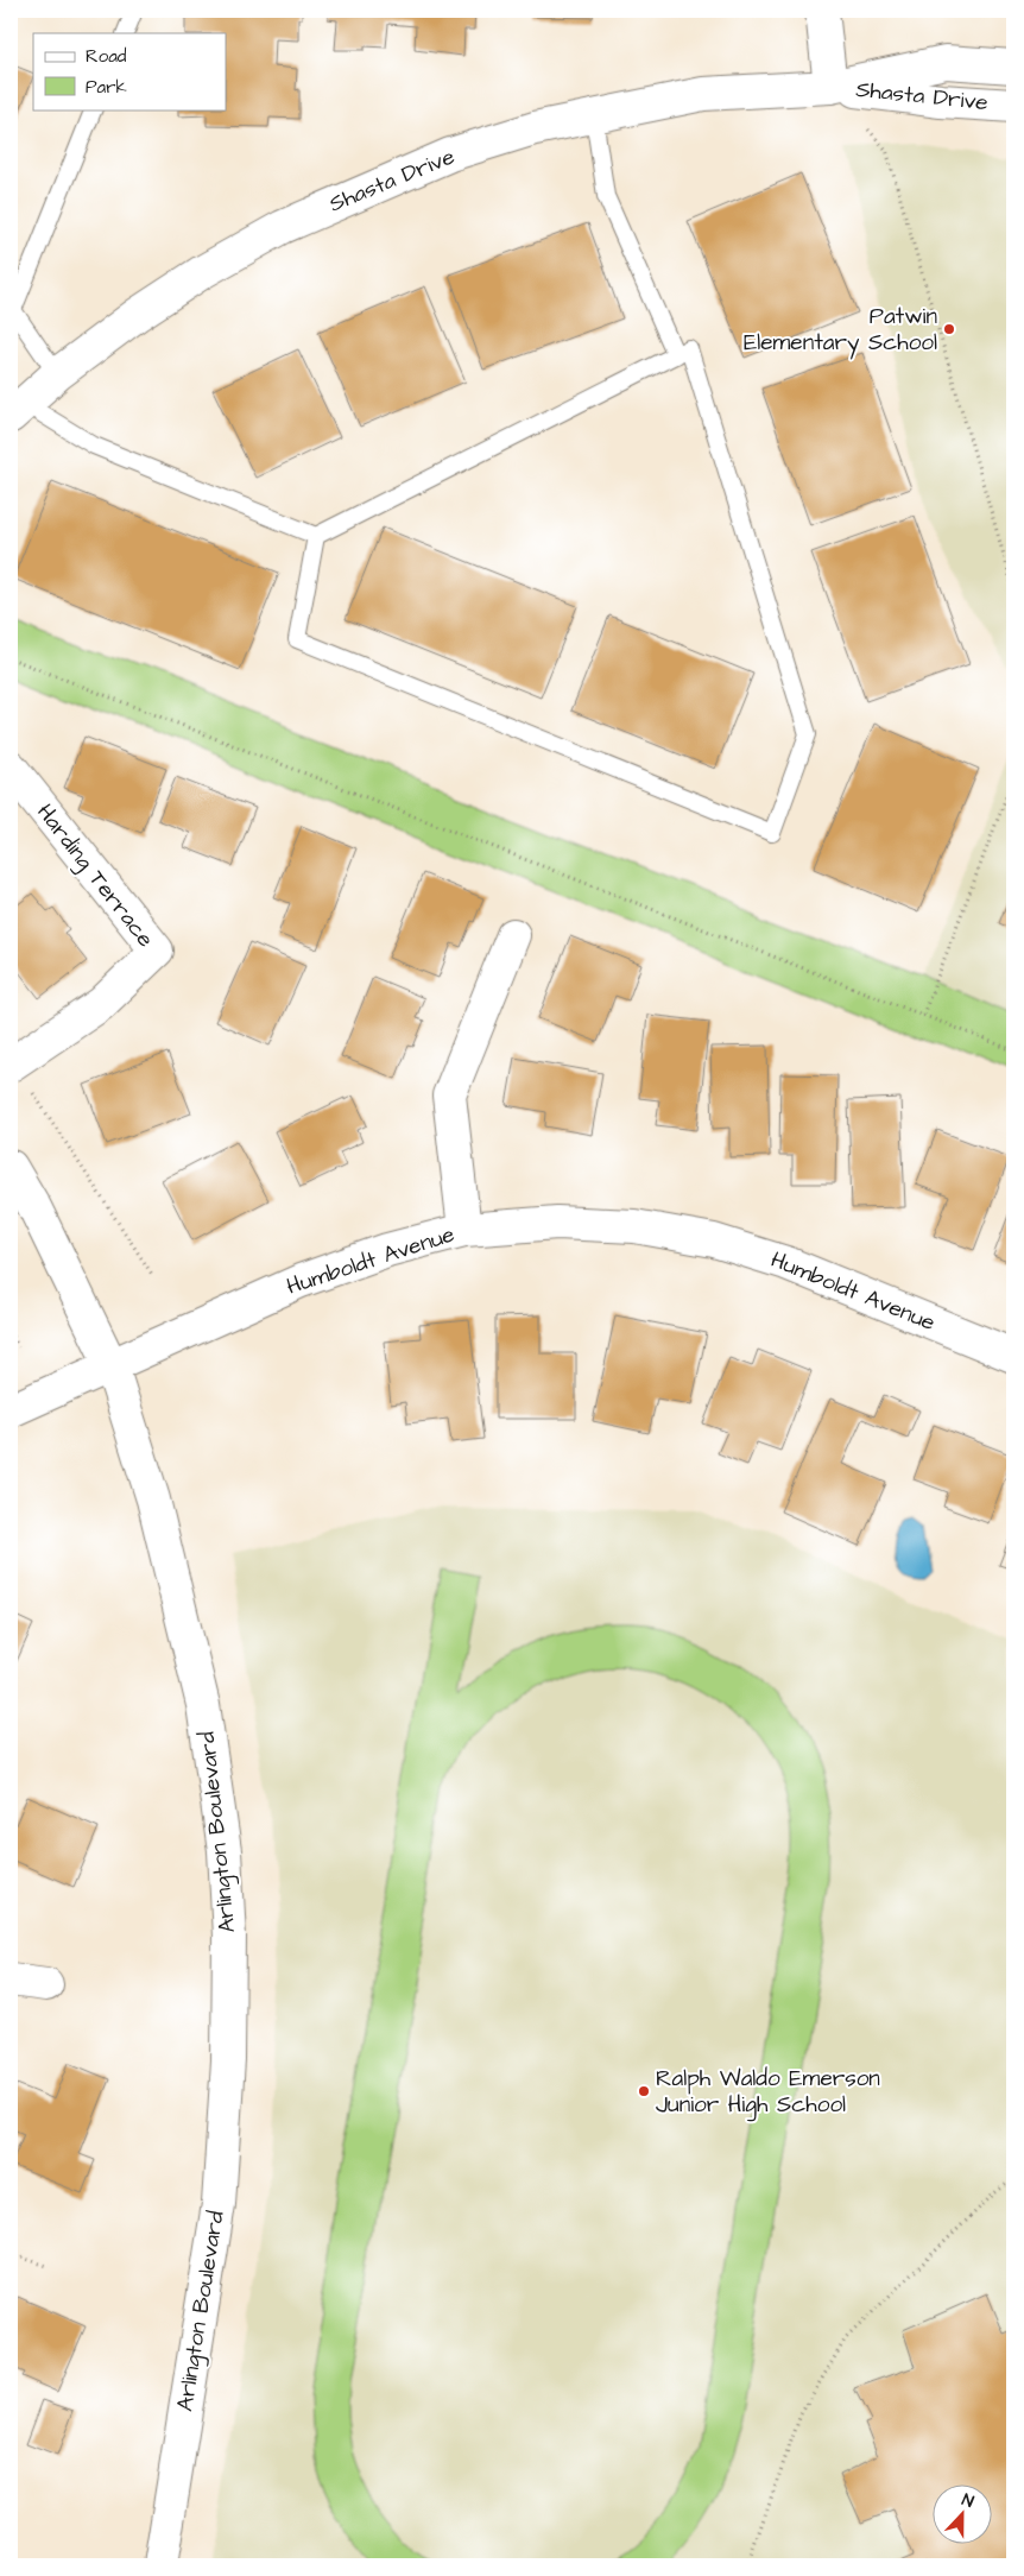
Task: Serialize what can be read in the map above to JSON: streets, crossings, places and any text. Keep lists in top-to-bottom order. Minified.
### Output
{"streets":{"street":["Shasta Drive","Harding Terrace","Humboldt Avenue","Arlington Boulevard"]},"crossings":[["Humboldt Avenue","Arlington Boulevard"]],"places":["Patwin Elementary School","Ralph Waldo Emerson Junior High School"],"legend":["Road","Park"],"north":"top"}
